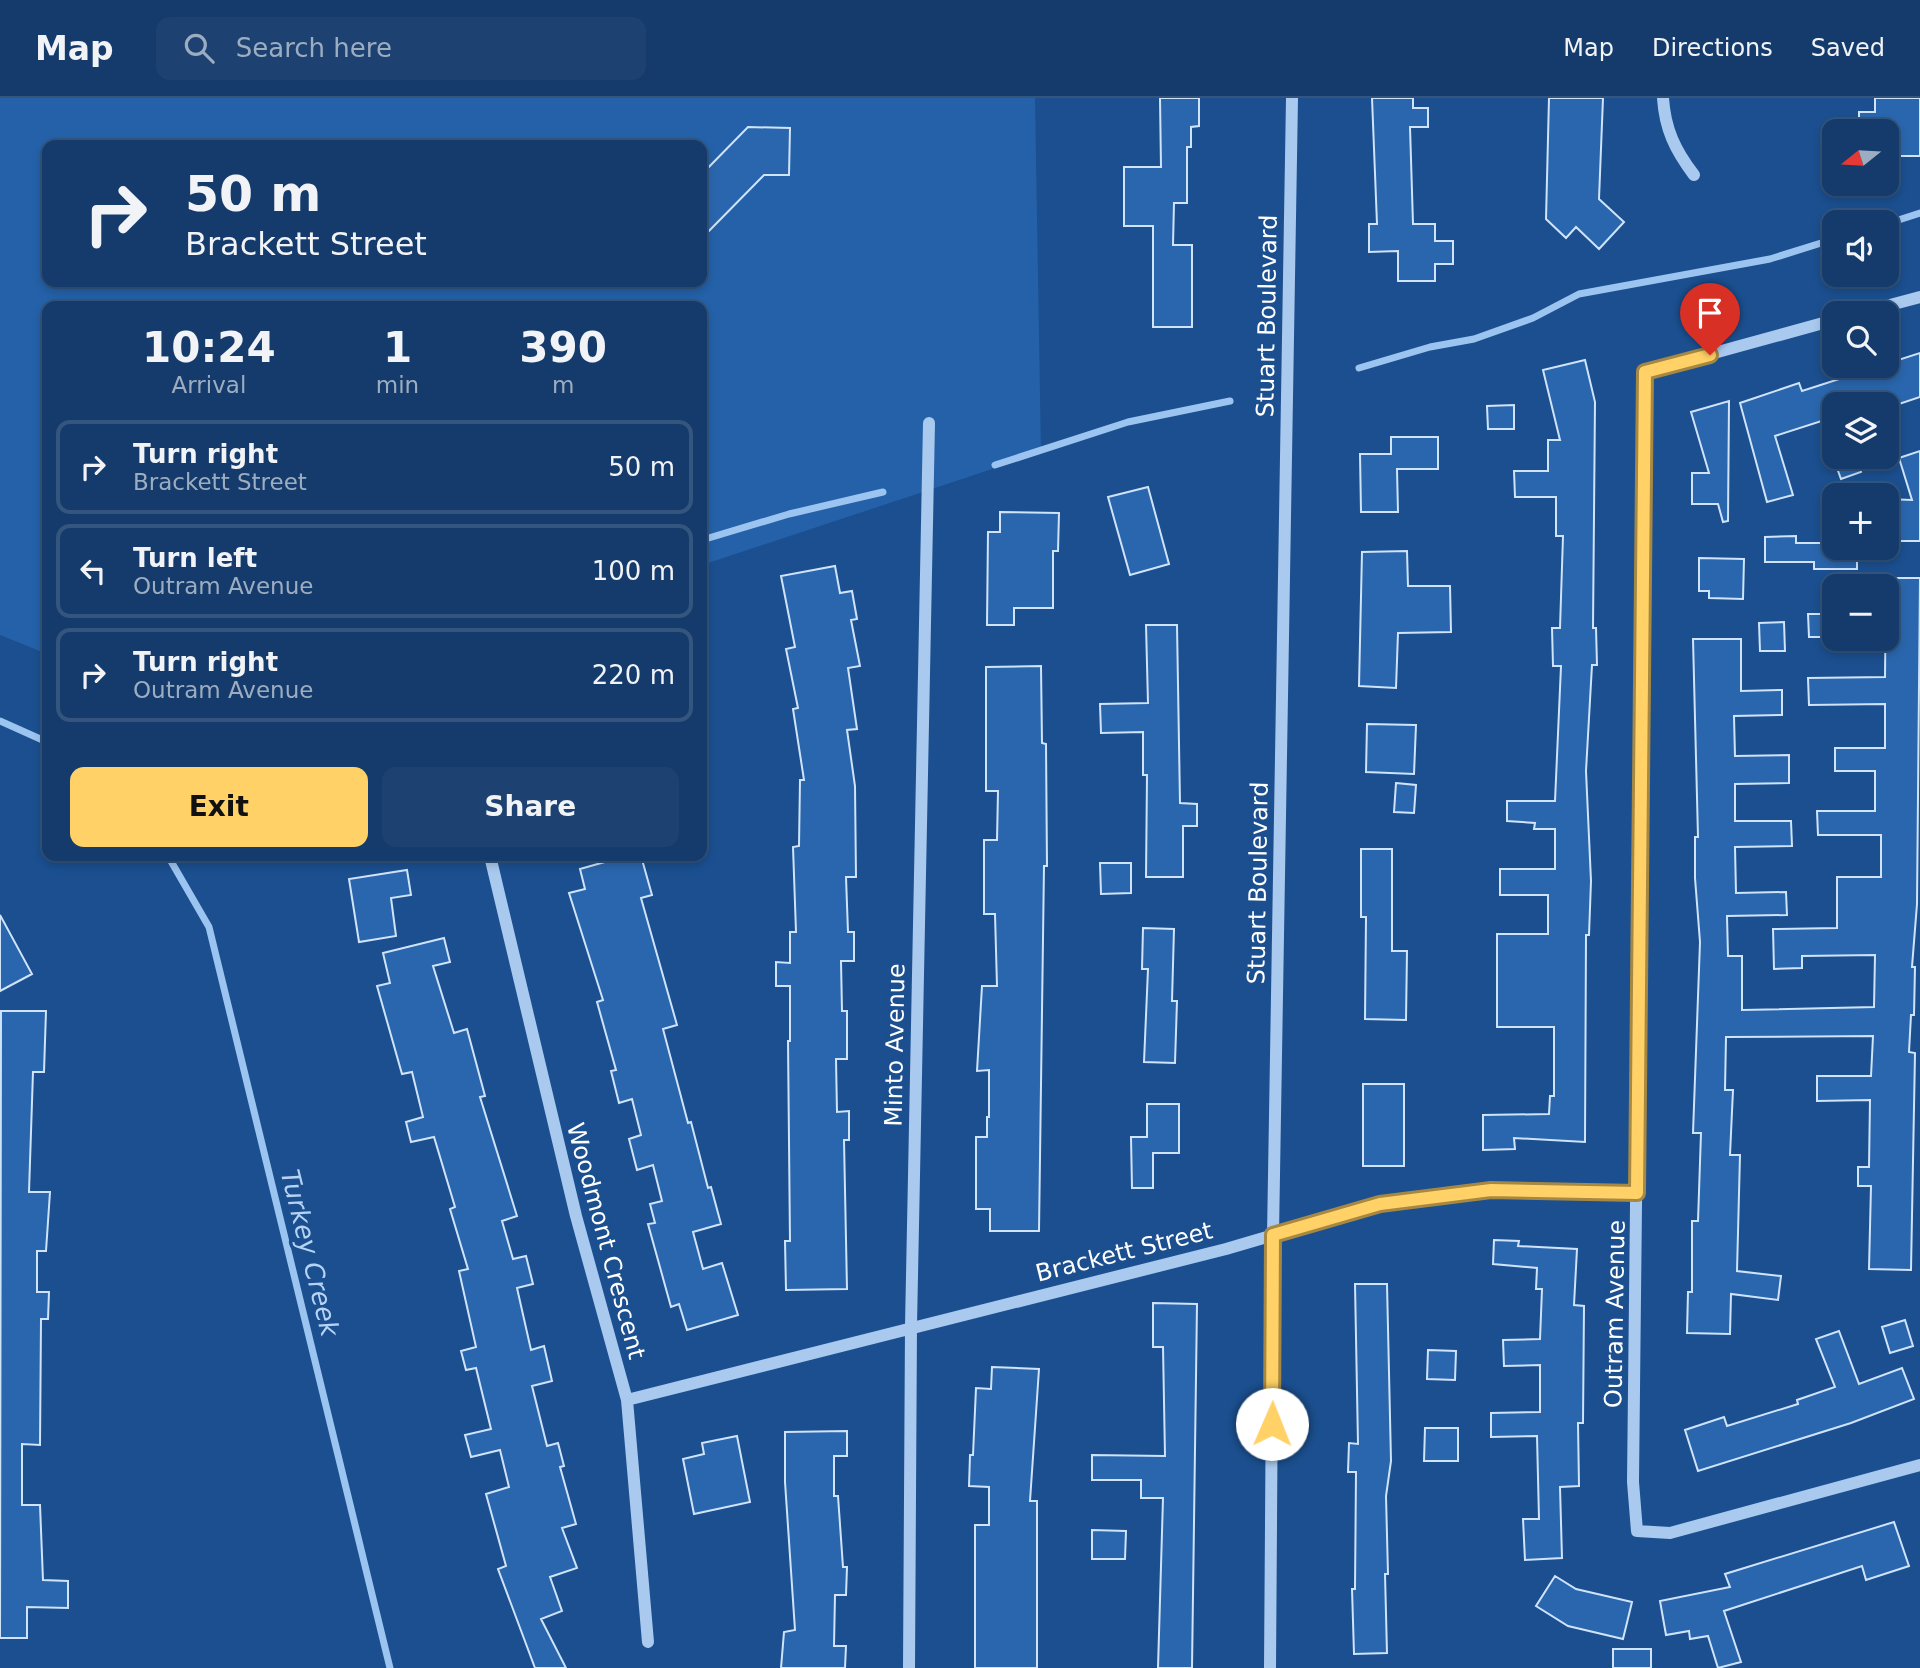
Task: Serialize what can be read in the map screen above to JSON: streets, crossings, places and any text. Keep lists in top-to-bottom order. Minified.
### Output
{"streets":{"street":["Stuart Boulevard","Minto Avenue","Woodmont Crescent","Brackett Street","Outram Avenue"]},"crossings":[["Stuart Boulevard","Brackett Street"],["Minto Avenue","Brackett Street"],["Woodmont Crescent","Brackett Street"],["Brackett Street","Outram Avenue"]],"water":["Turkey Creek"],"north":"left","page":{"header":"Map","search":"Search here","nav":["Map","Directions","Saved"],"map_buttons":["+","−"],"turn":["50 m","Brackett Street"],"eta":["10:24","Arrival","1","min","390","m"],"list":[{"name":"Turn right","note":"Brackett Street","value":"50 m"},{"name":"Turn left","note":"Outram Avenue","value":"100 m"},{"name":"Turn right","note":"Outram Avenue","value":"220 m"}],"buttons":["Exit","Share"]}}
